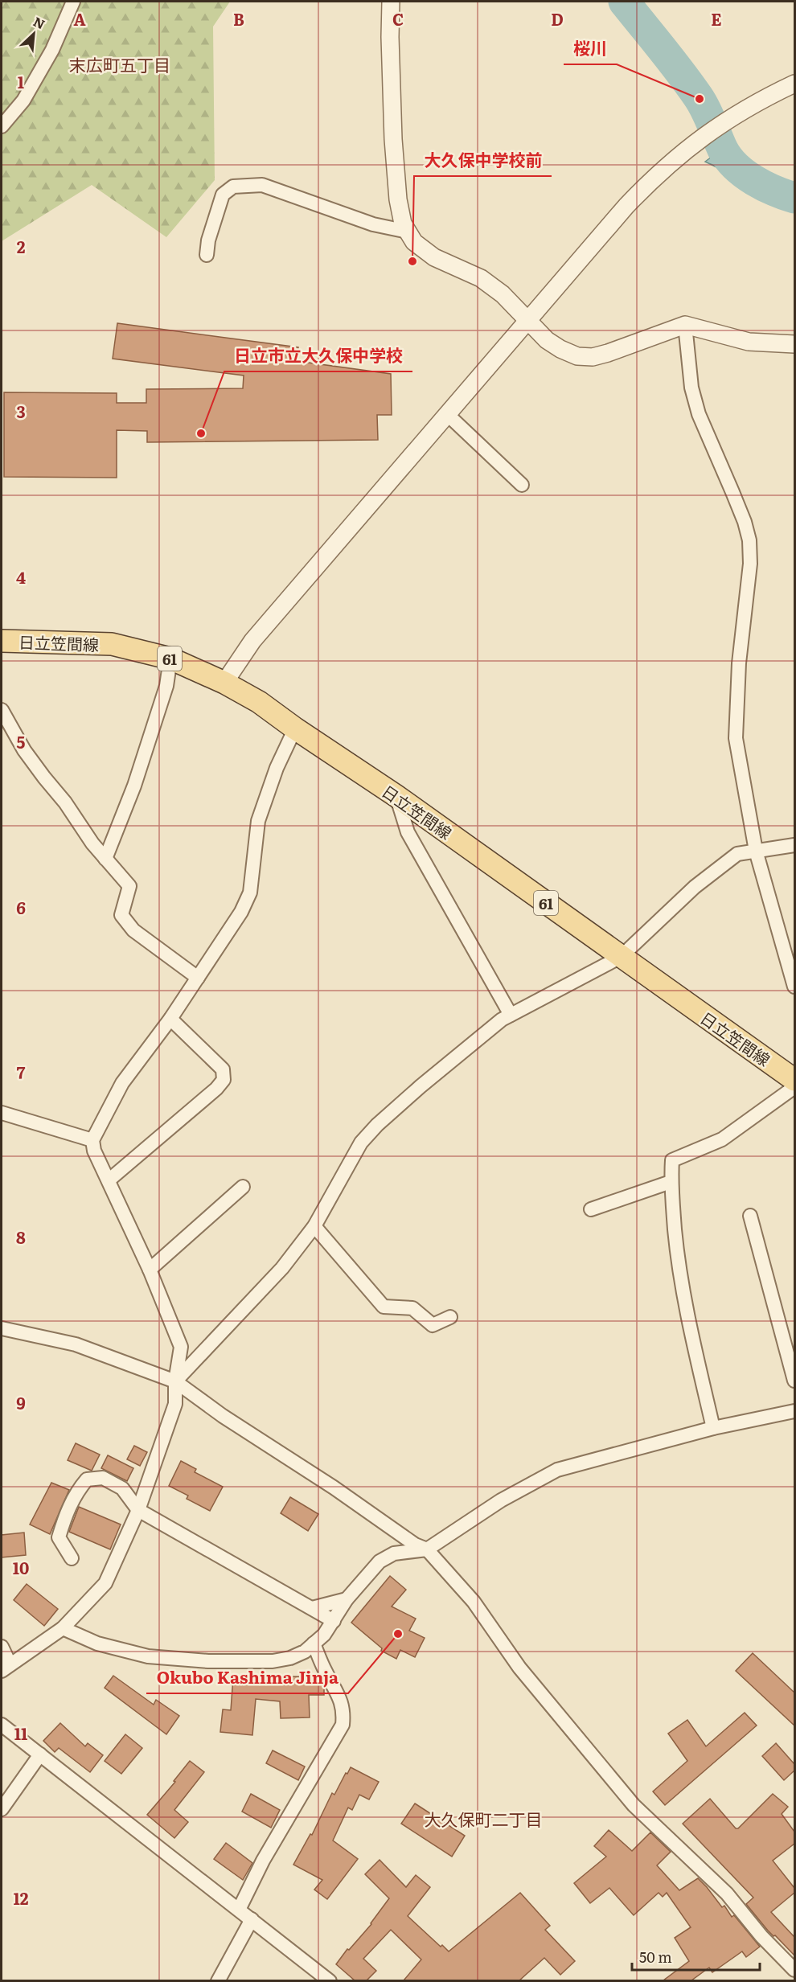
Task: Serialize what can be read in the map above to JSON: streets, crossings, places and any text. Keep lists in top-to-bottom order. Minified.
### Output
{"streets":{"main road":["日立笠間線","61"]},"districts":["末広町五丁目","大久保町二丁目"],"places":["桜川","大久保中学校前","日立市立大久保中学校","Okubo Kashima Jinja"],"scale_bar":"50 m","north":"top right","grid":{"columns":["A","B","C","D","E"],"rows":["1","2","3","4","5","6","7","8","9","10","11","12"]}}
